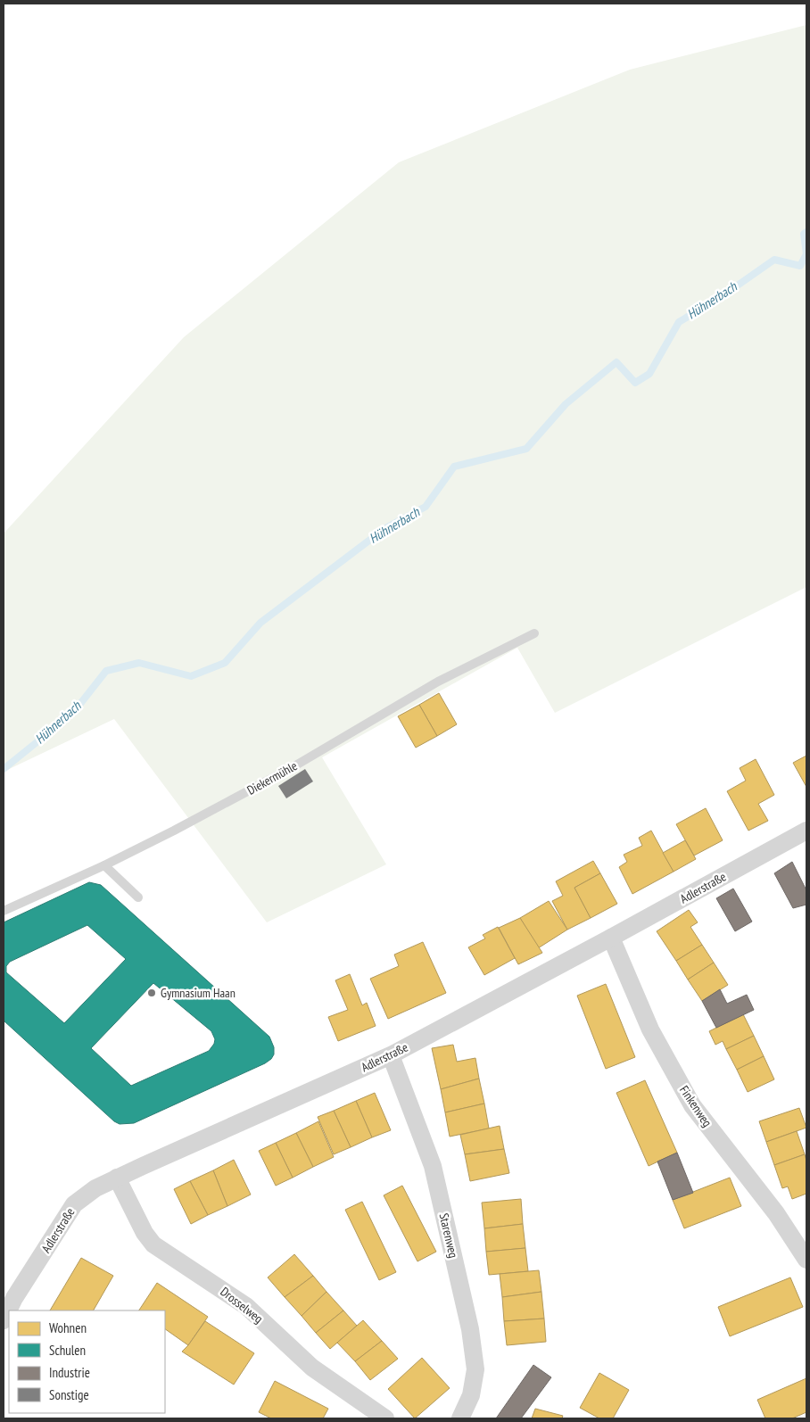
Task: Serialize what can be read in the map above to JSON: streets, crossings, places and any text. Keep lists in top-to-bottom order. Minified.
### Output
{"streets":{"street":["Adlerstraße","Finkenweg","Starenweg","Drosselweg"],"lane":["Diekermühle"]},"crossings":[["Adlerstraße","Finkenweg"],["Adlerstraße","Starenweg"],["Adlerstraße","Drosselweg"]],"water":["Hühnerbach"],"places":["Gymnasium Haan"],"legend":["Wohnen","Schulen","Industrie","Sonstige"]}
